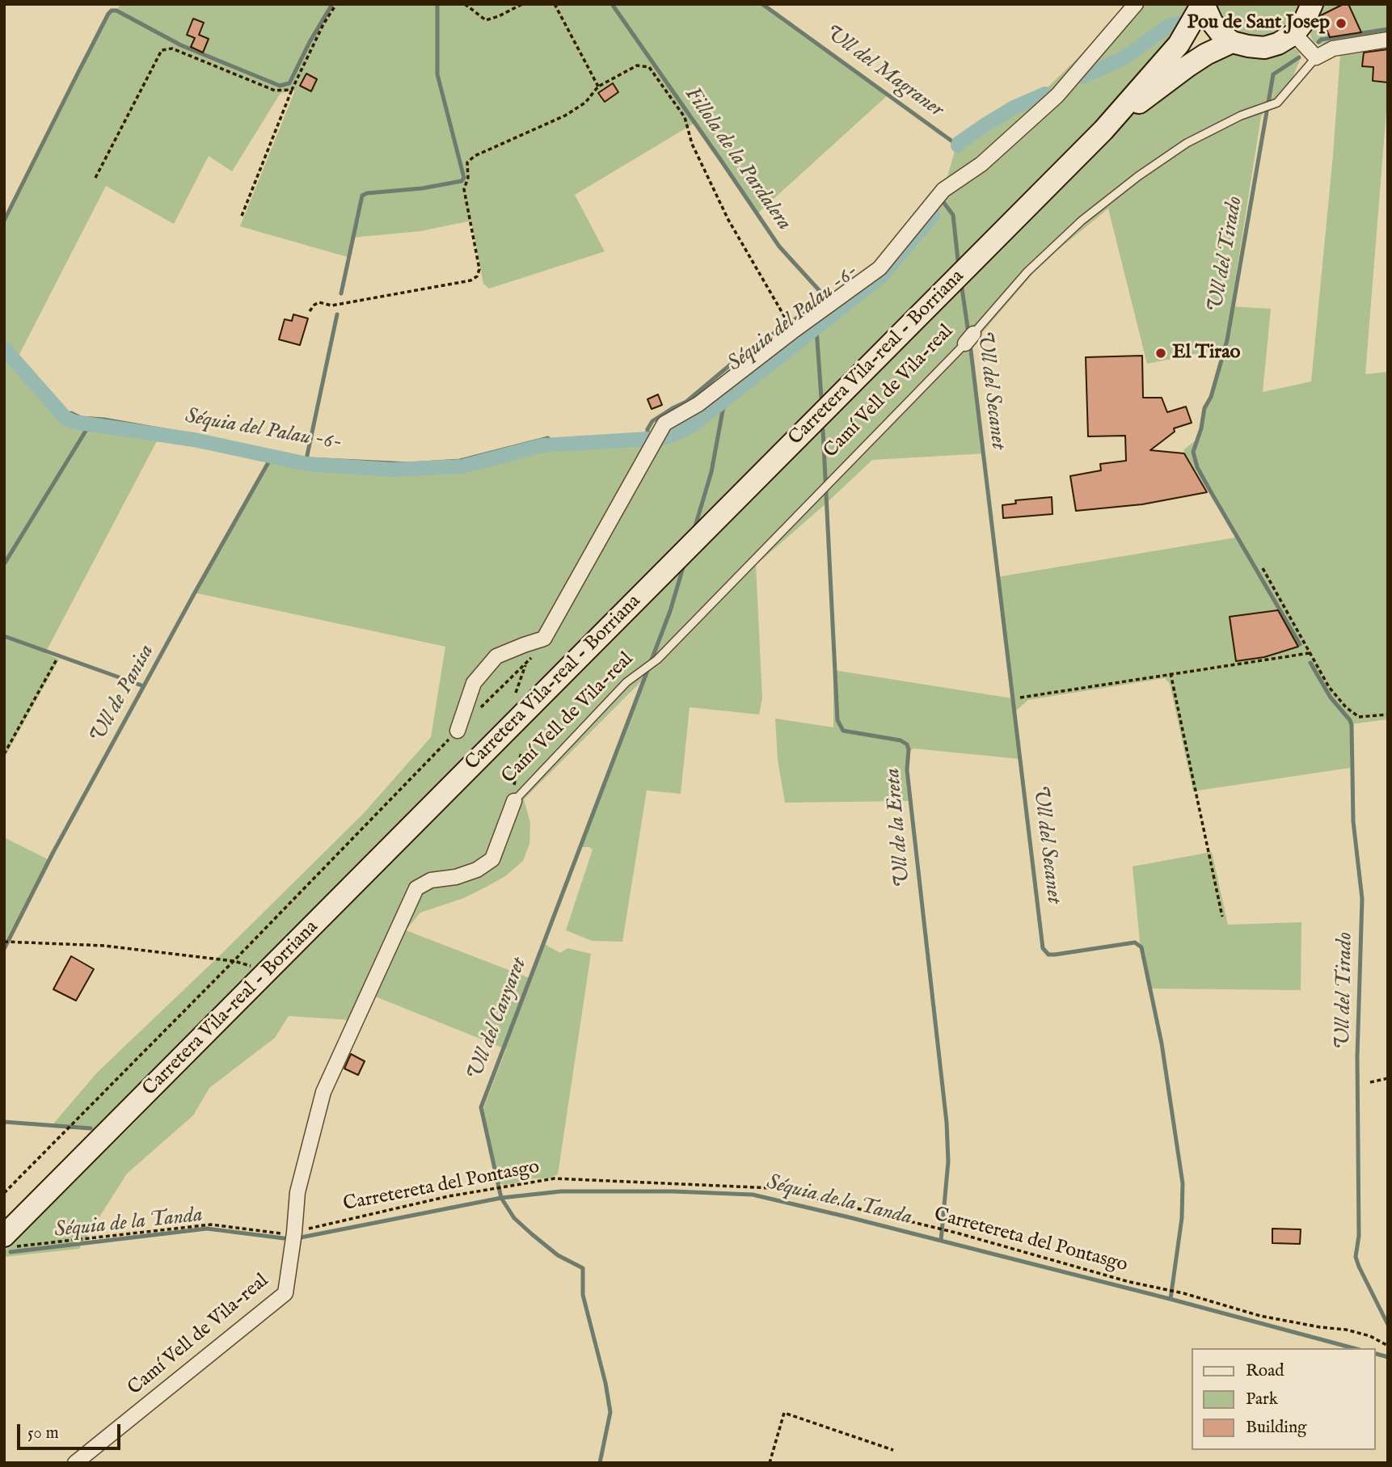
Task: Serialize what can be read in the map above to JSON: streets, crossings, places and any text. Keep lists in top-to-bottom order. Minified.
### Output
{"streets":{"main road":["Carretera Vila-real - Borriana"],"street":["Camí Vell de Vila-real"],"path":["Carretereta del Pontasgo"]},"crossings":[["Carretera Vila-real - Borriana","Carretereta del Pontasgo"],["Camí Vell de Vila-real","Carretereta del Pontasgo"]],"water":["Ull del Magraner","Fillola de la Pardalera","Ull del Tirado","Séquia del Palau -6-","Ull del Secanet","Ull de Panisa","Ull de la Ereta","Ull del Canyaret","Séquia de la Tanda"],"places":["Pou de Sant Josep","El Tirao"],"legend":["Road","Park","Building"],"scale_bar":"50 m"}
